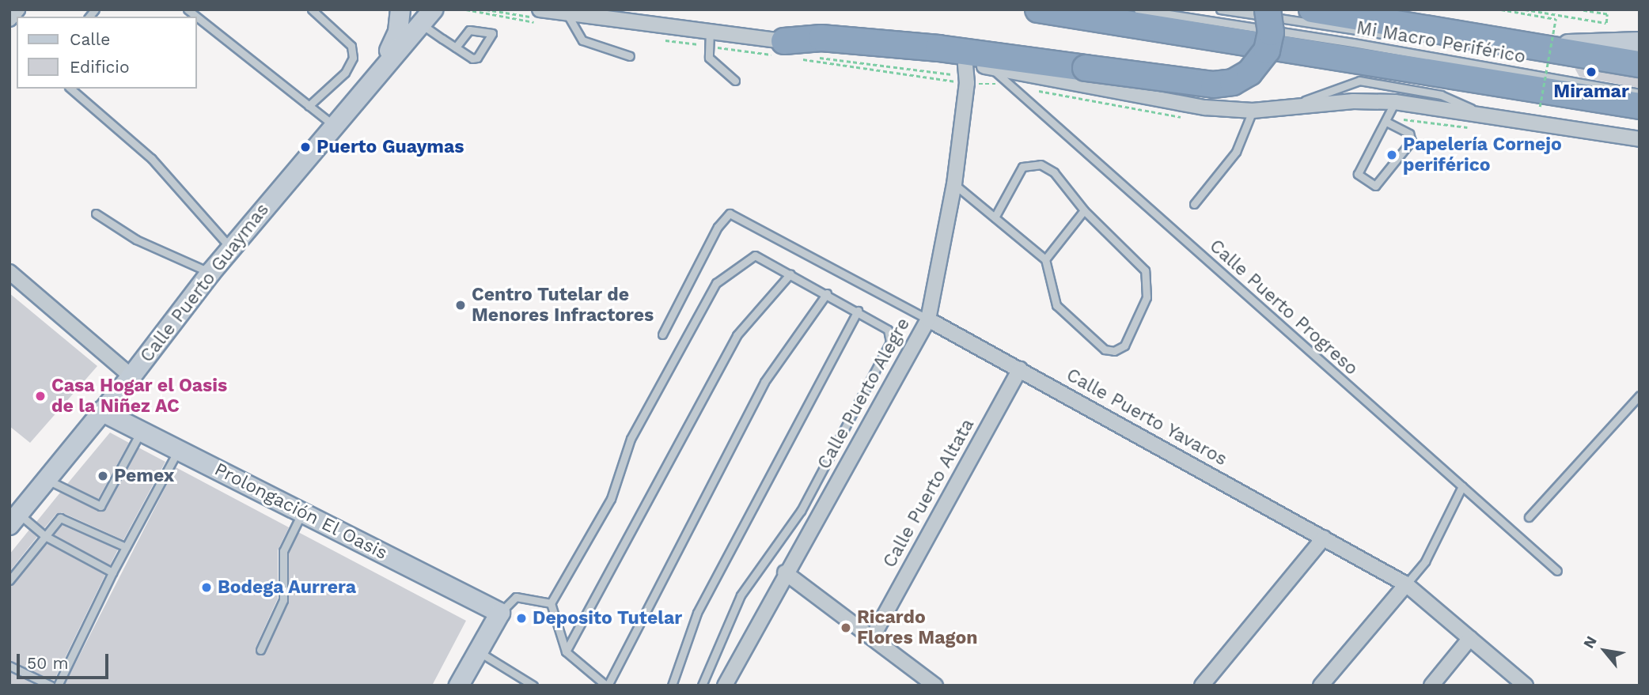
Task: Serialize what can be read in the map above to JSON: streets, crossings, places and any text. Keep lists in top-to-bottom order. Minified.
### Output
{"streets":{"street":["Calle Puerto Guaymas","Calle Puerto Alegre","Calle Puerto Yavaros","Calle Puerto Altata","Prolongación El Oasis"],"lane":["Mi Macro Periférico","Calle Puerto Progreso"]},"crossings":[["Calle Puerto Guaymas","Prolongación El Oasis"],["Calle Puerto Alegre","Calle Puerto Yavaros"],["Calle Puerto Yavaros","Calle Puerto Altata"]],"places":["Miramar","Puerto Guaymas","Papelería Cornejo periférico","Centro Tutelar de Menores Infractores","Casa Hogar el Oasis de la Niñez AC","Pemex","Bodega Aurrera","Deposito Tutelar","Ricardo Flores Magon"],"legend":["Calle","Edificio"],"scale_bar":"50 m","north":"top left"}
